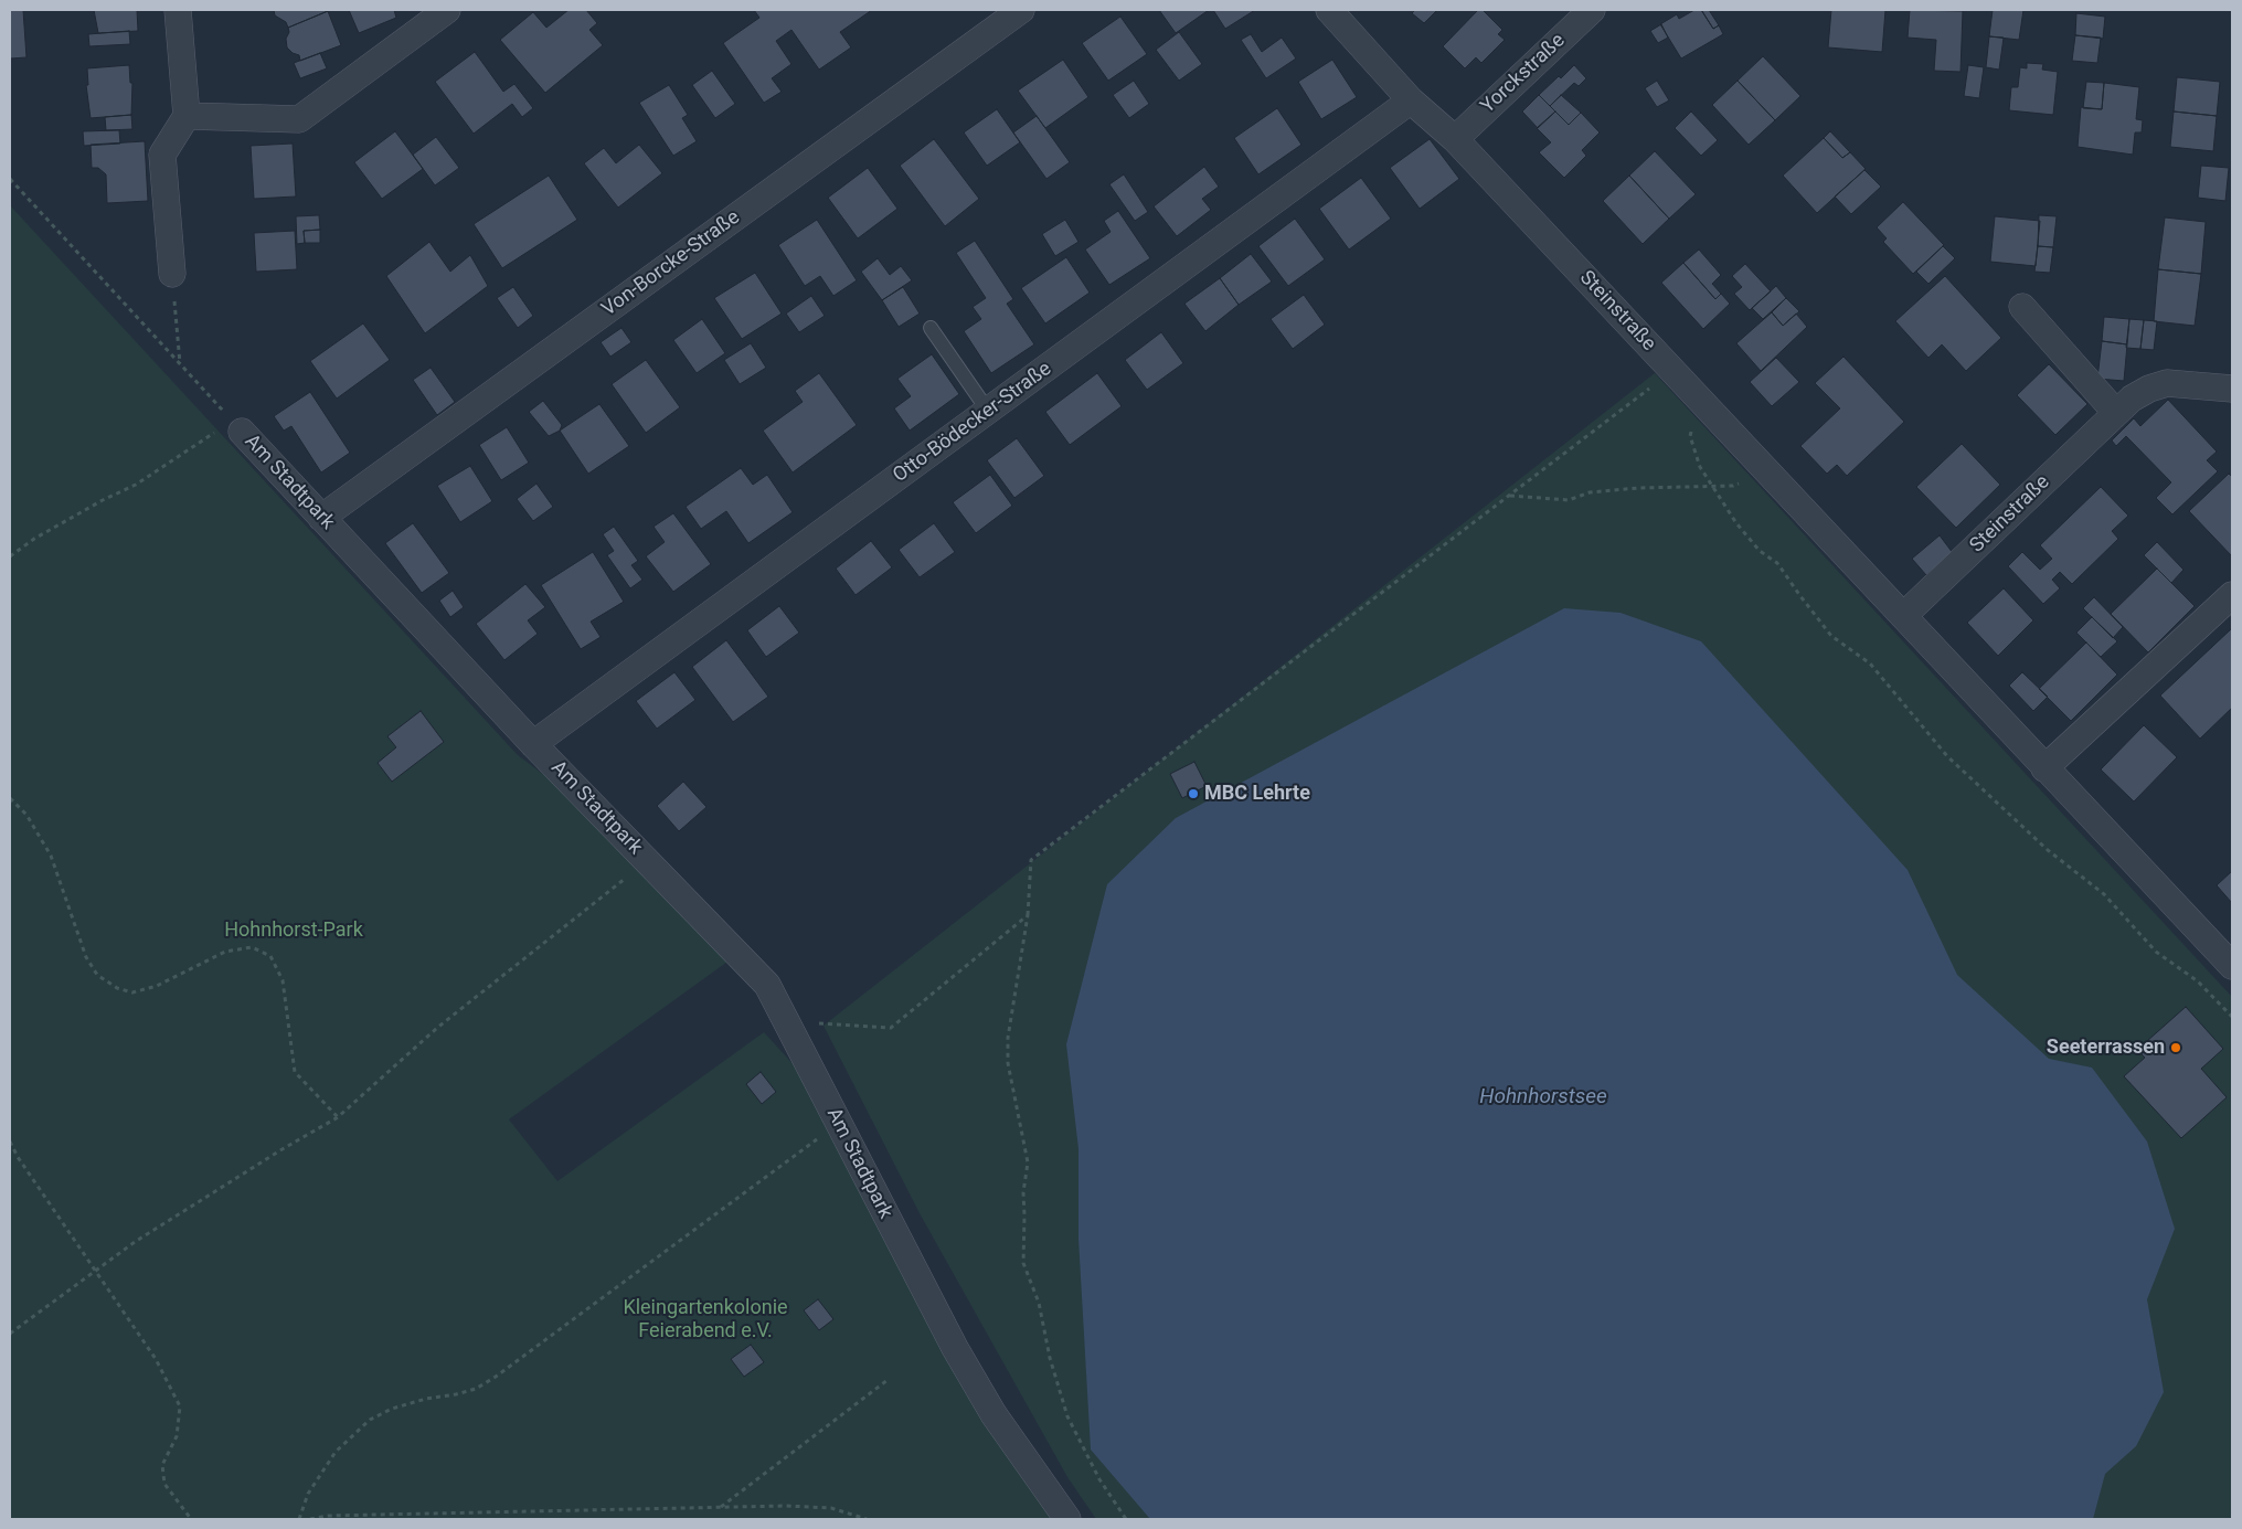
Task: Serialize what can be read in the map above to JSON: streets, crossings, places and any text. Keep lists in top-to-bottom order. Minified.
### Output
{"streets":{"street":["Yorckstraße","Von-Borcke-Straße","Steinstraße","Otto-Bödecker-Straße","Am Stadtpark"]},"crossings":[["Yorckstraße","Steinstraße"],["Von-Borcke-Straße","Am Stadtpark"],["Steinstraße","Otto-Bödecker-Straße"],["Otto-Bödecker-Straße","Am Stadtpark"]],"water":["Hohnhorstsee"],"parks":["Hohnhorst-Park","Kleingartenkolonie Feierabend e.V."],"places":["MBC Lehrte","Seeterrassen"]}
